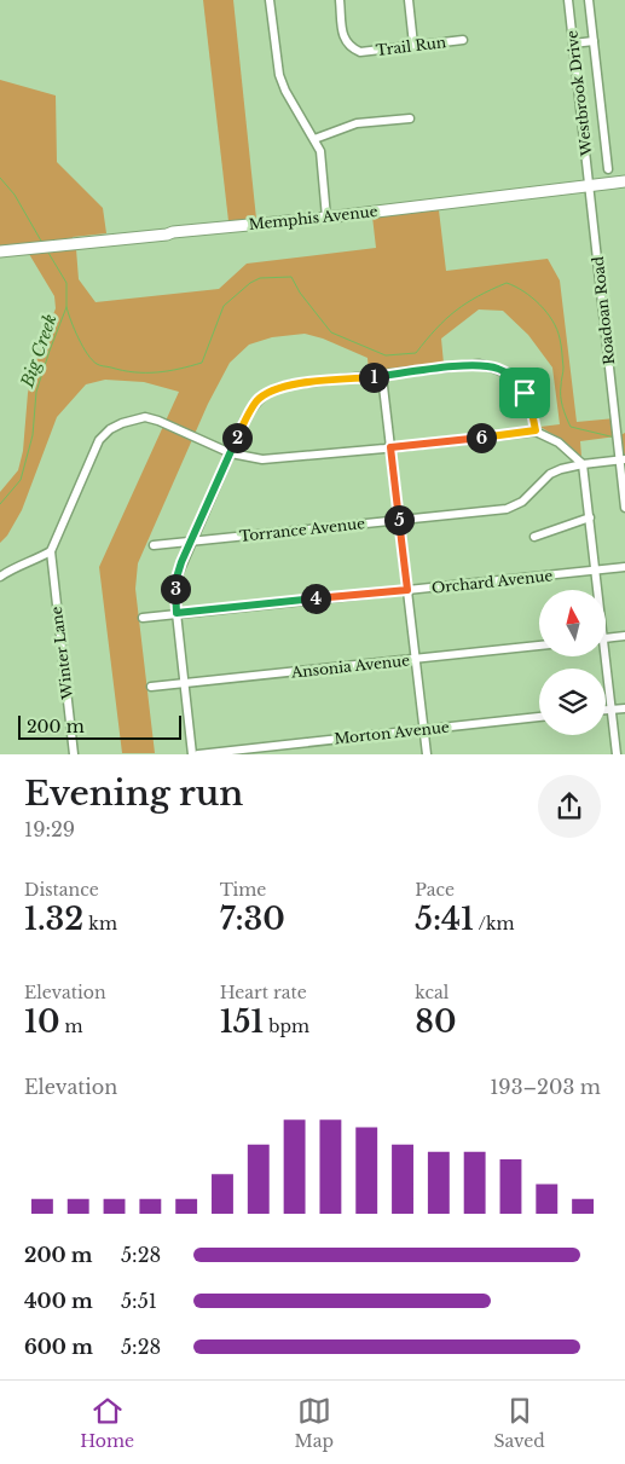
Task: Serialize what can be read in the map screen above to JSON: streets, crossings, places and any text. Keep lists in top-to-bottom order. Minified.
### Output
{"streets":{"main road":["Memphis Avenue"],"street":["Trail Run","Westbrook Drive","Roadoan Road","Torrance Avenue","Orchard Avenue","Winter Lane","Ansonia Avenue","Morton Avenue"]},"crossings":[["Westbrook Drive","Memphis Avenue"],["Westbrook Drive","Roadoan Road"],["Memphis Avenue","Roadoan Road"],["Roadoan Road","Torrance Avenue"]],"water":["Big Creek"],"scale_bar":"200 m","north":"top","page":{"pins":["1","2","6","5","3","4"],"scale":"200 m","heading":["Evening run","19:29"],"stats":[["Distance","1.32 km"],["Time","7:30"],["Pace","5:41 /km"],["Elevation","10 m"],["Heart rate","151 bpm"],["kcal","80"]],"chart":["Elevation","193–203 m"],"list":[{"name":"200 m","note":"5:28"},{"name":"400 m","note":"5:51"},{"name":"600 m","note":"5:28"}],"tabs":["Home","Map","Saved"]}}
